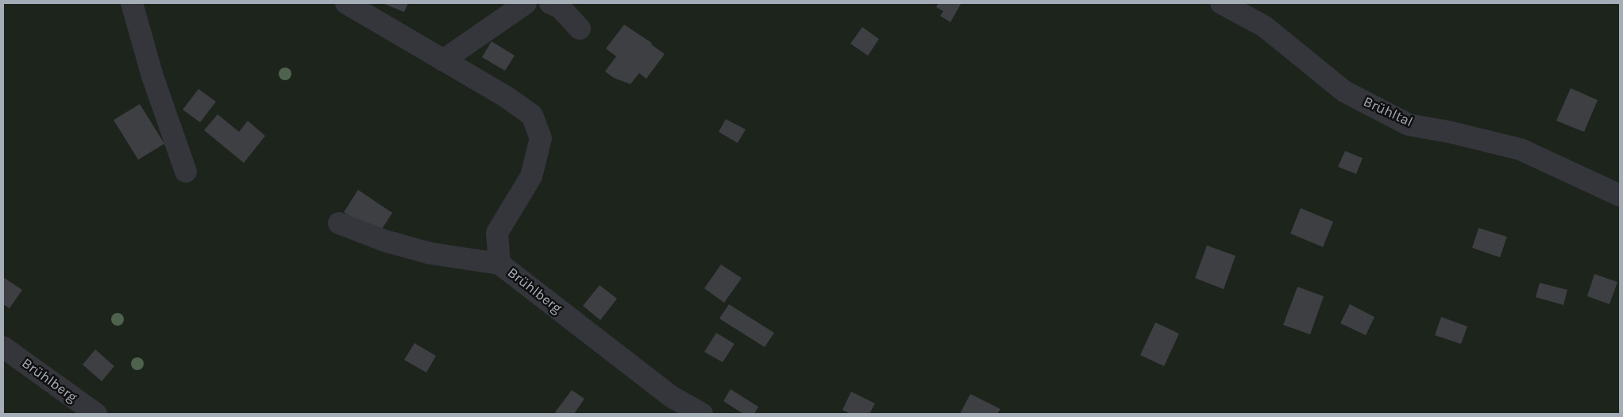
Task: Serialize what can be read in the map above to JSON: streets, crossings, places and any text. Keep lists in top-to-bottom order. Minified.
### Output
{"streets":{"lane":["Brühltal","Brühlberg"]}}
